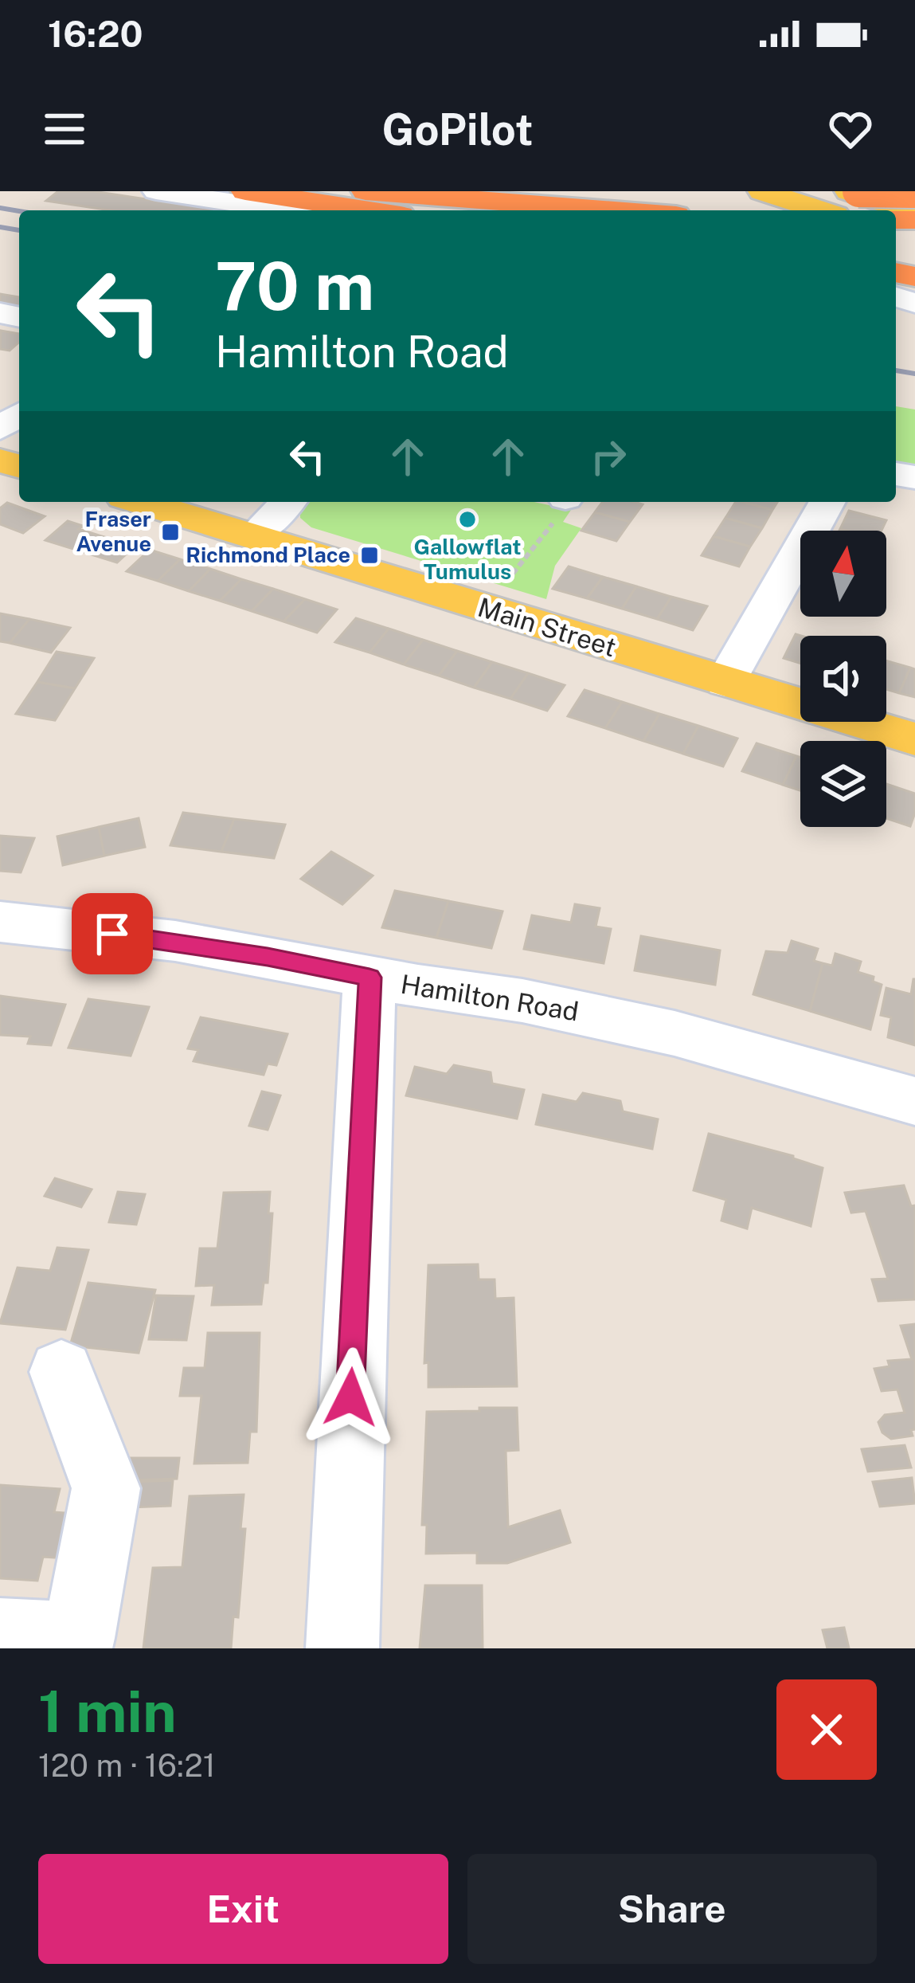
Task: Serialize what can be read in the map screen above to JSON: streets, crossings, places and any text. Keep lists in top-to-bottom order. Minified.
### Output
{"streets":{"main road":["Main Street"],"street":["Hamilton Road"]},"places":{"other":["Gallowflat Tumulus"],"transit":["Fraser Avenue","Richmond Place"]},"north":"top","page":{"status":"16:20","header":"GoPilot","turn":["70 m","Hamilton Road"],"heading":["1 min","120 m · 16:21"],"buttons":["Exit","Share"]}}
